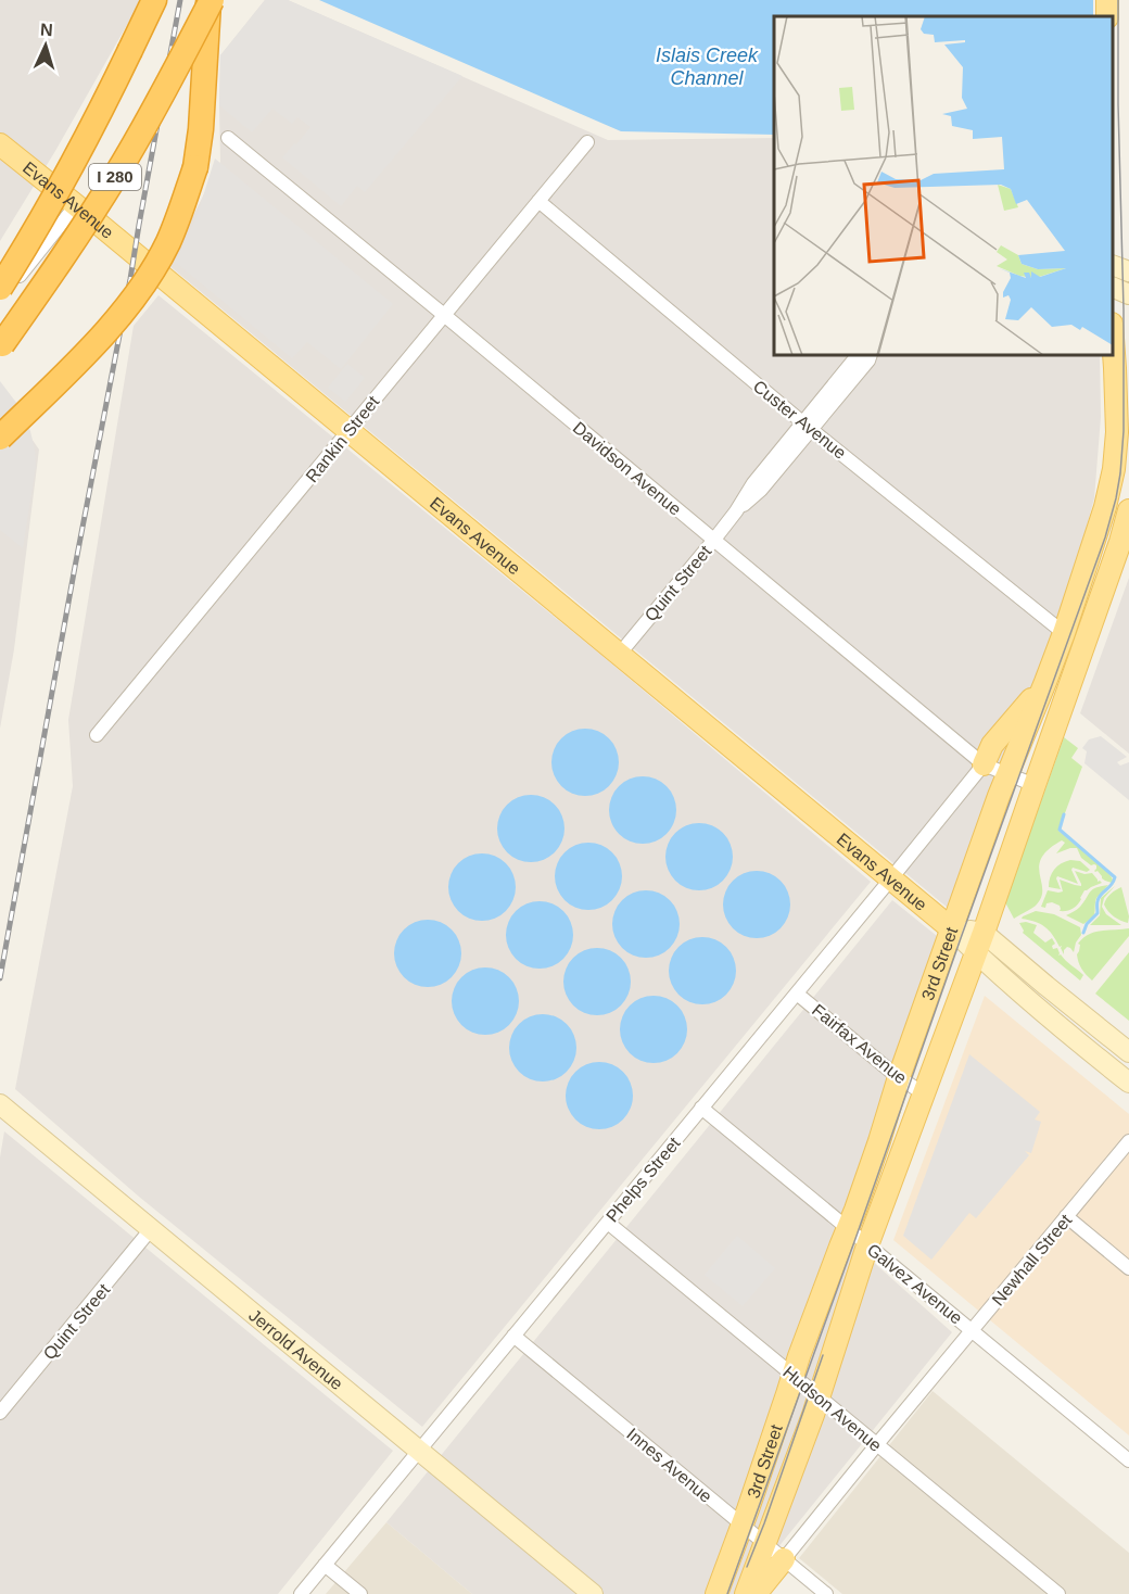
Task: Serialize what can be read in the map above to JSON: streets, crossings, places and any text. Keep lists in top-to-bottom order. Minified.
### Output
{"streets":{"highway":["I 280"],"main road":["Evans Avenue","3rd Street"],"street":["Custer Avenue","Rankin Street","Davidson Avenue","Quint Street","Fairfax Avenue","Phelps Street","Newhall Street","Galvez Avenue","Jerrold Avenue","Hudson Avenue","Innes Avenue"]},"crossings":[["Evans Avenue","Rankin Street"],["Evans Avenue","Quint Street"],["Evans Avenue","3rd Street"],["Evans Avenue","Phelps Street"],["Custer Avenue","Rankin Street"],["Custer Avenue","Quint Street"],["Custer Avenue","3rd Street"],["Rankin Street","Davidson Avenue"],["Davidson Avenue","Quint Street"],["Davidson Avenue","3rd Street"],["Davidson Avenue","Phelps Street"],["Quint Street","Jerrold Avenue"],["3rd Street","Fairfax Avenue"],["3rd Street","Galvez Avenue"],["3rd Street","Hudson Avenue"],["3rd Street","Innes Avenue"],["Fairfax Avenue","Phelps Street"],["Phelps Street","Galvez Avenue"],["Phelps Street","Jerrold Avenue"],["Phelps Street","Hudson Avenue"],["Phelps Street","Innes Avenue"],["Newhall Street","Galvez Avenue"],["Newhall Street","Hudson Avenue"],["Newhall Street","Innes Avenue"]],"water":["Islais Creek Channel"],"north":"top"}
